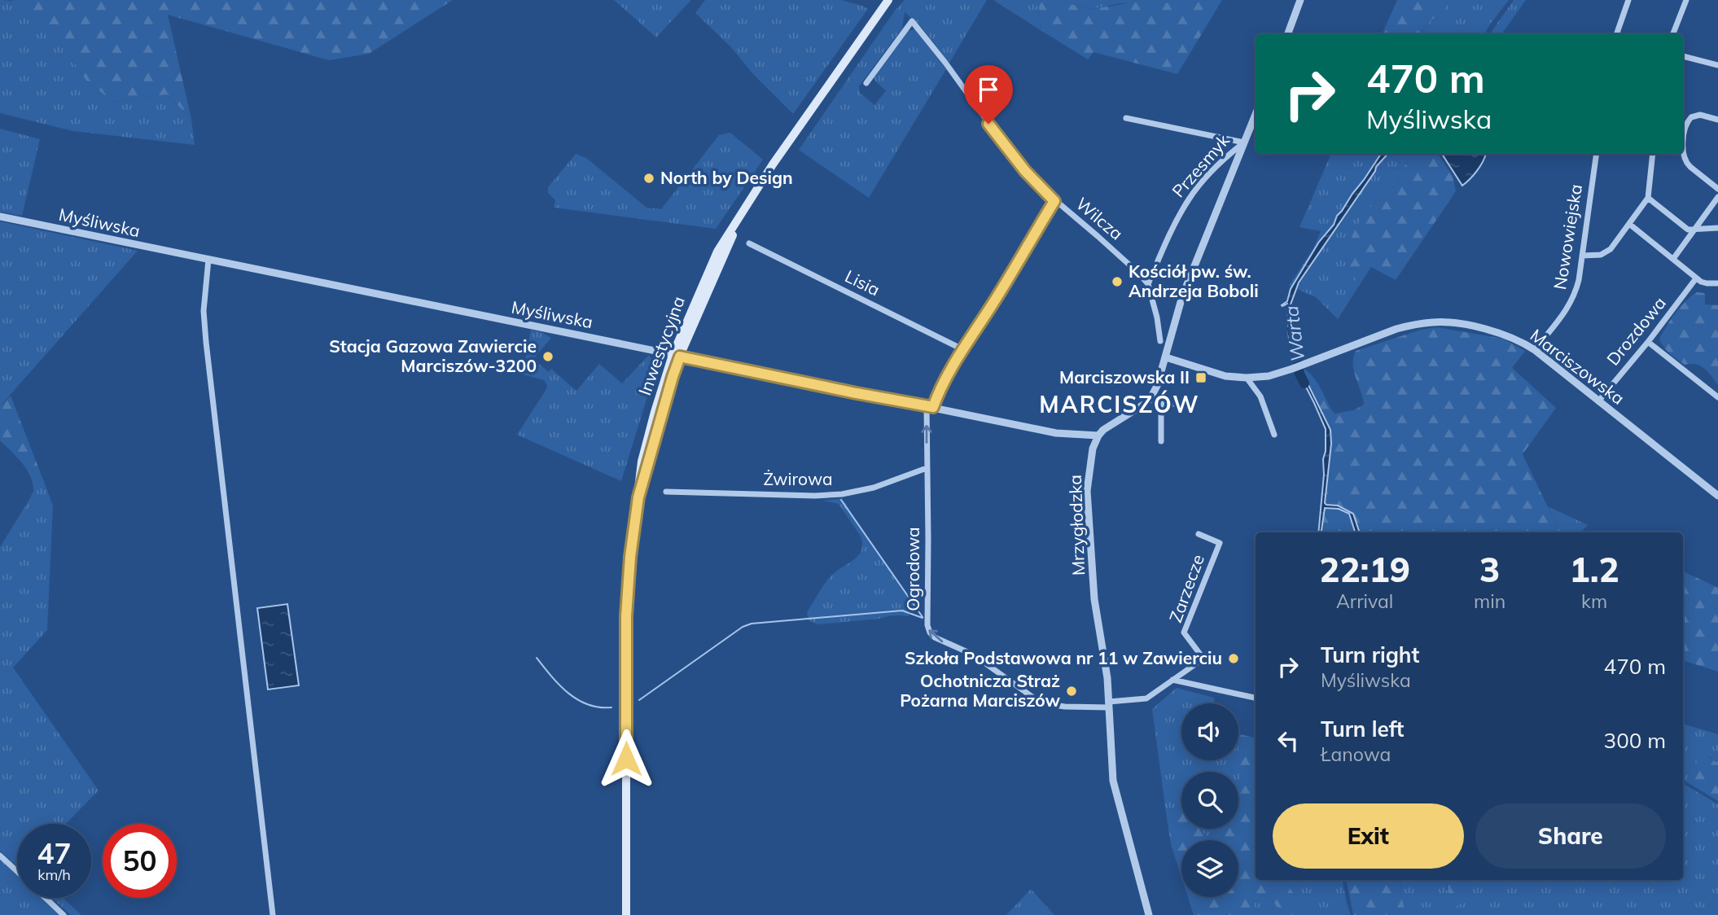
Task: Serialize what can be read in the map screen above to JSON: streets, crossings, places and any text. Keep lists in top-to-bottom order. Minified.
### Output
{"streets":{"main road":["Inwestycyjna"],"street":["Przesmyk","Wilcza","Myśliwska","Nowowiejska","Lisia","Drozdowa","Marciszowska","Żwirowa","Mrzygłodzka","Ogrodowa","Zarzecze"]},"crossings":[["Przesmyk","Wilcza"],["Myśliwska","Inwestycyjna"],["Myśliwska","Mrzygłodzka"],["Myśliwska","Ogrodowa"],["Nowowiejska","Marciszowska"],["Drozdowa","Marciszowska"],["Żwirowa","Ogrodowa"],["Mrzygłodzka","Ogrodowa"]],"one_way":["Ogrodowa"],"districts":["MARCISZÓW"],"water":["Warta"],"places":{"other":["North by Design","Kościół pw. św. Andrzeja Boboli","Stacja Gazowa Zawiercie Marciszów-3200","Szkoła Podstawowa nr 11 w Zawierciu","Ochotnicza Straż Pożarna Marciszów"],"transit":["Marciszowska II"]},"page":{"turn":["470 m","Myśliwska"],"eta":["22:19","Arrival","3","min","1.2","km"],"list":[{"name":"Turn right","note":"Myśliwska","value":"470 m"},{"name":"Turn left","note":"Łanowa","value":"300 m"}],"buttons":["Exit","Share"],"speed":"47 km/h","limit":"50"}}
